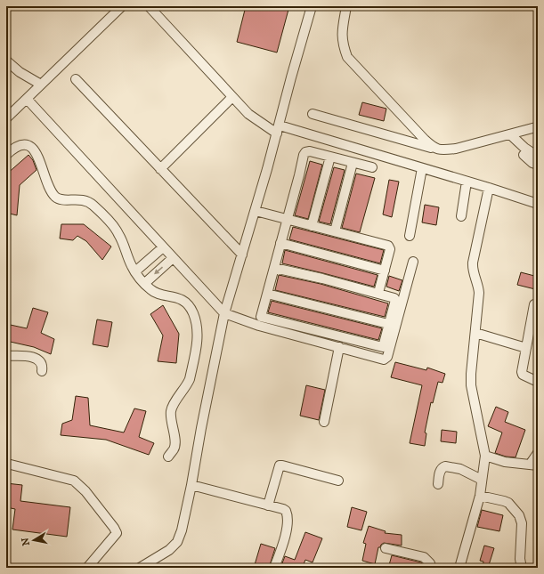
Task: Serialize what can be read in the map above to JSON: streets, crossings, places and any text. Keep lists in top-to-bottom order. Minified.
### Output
{"north":"left"}
